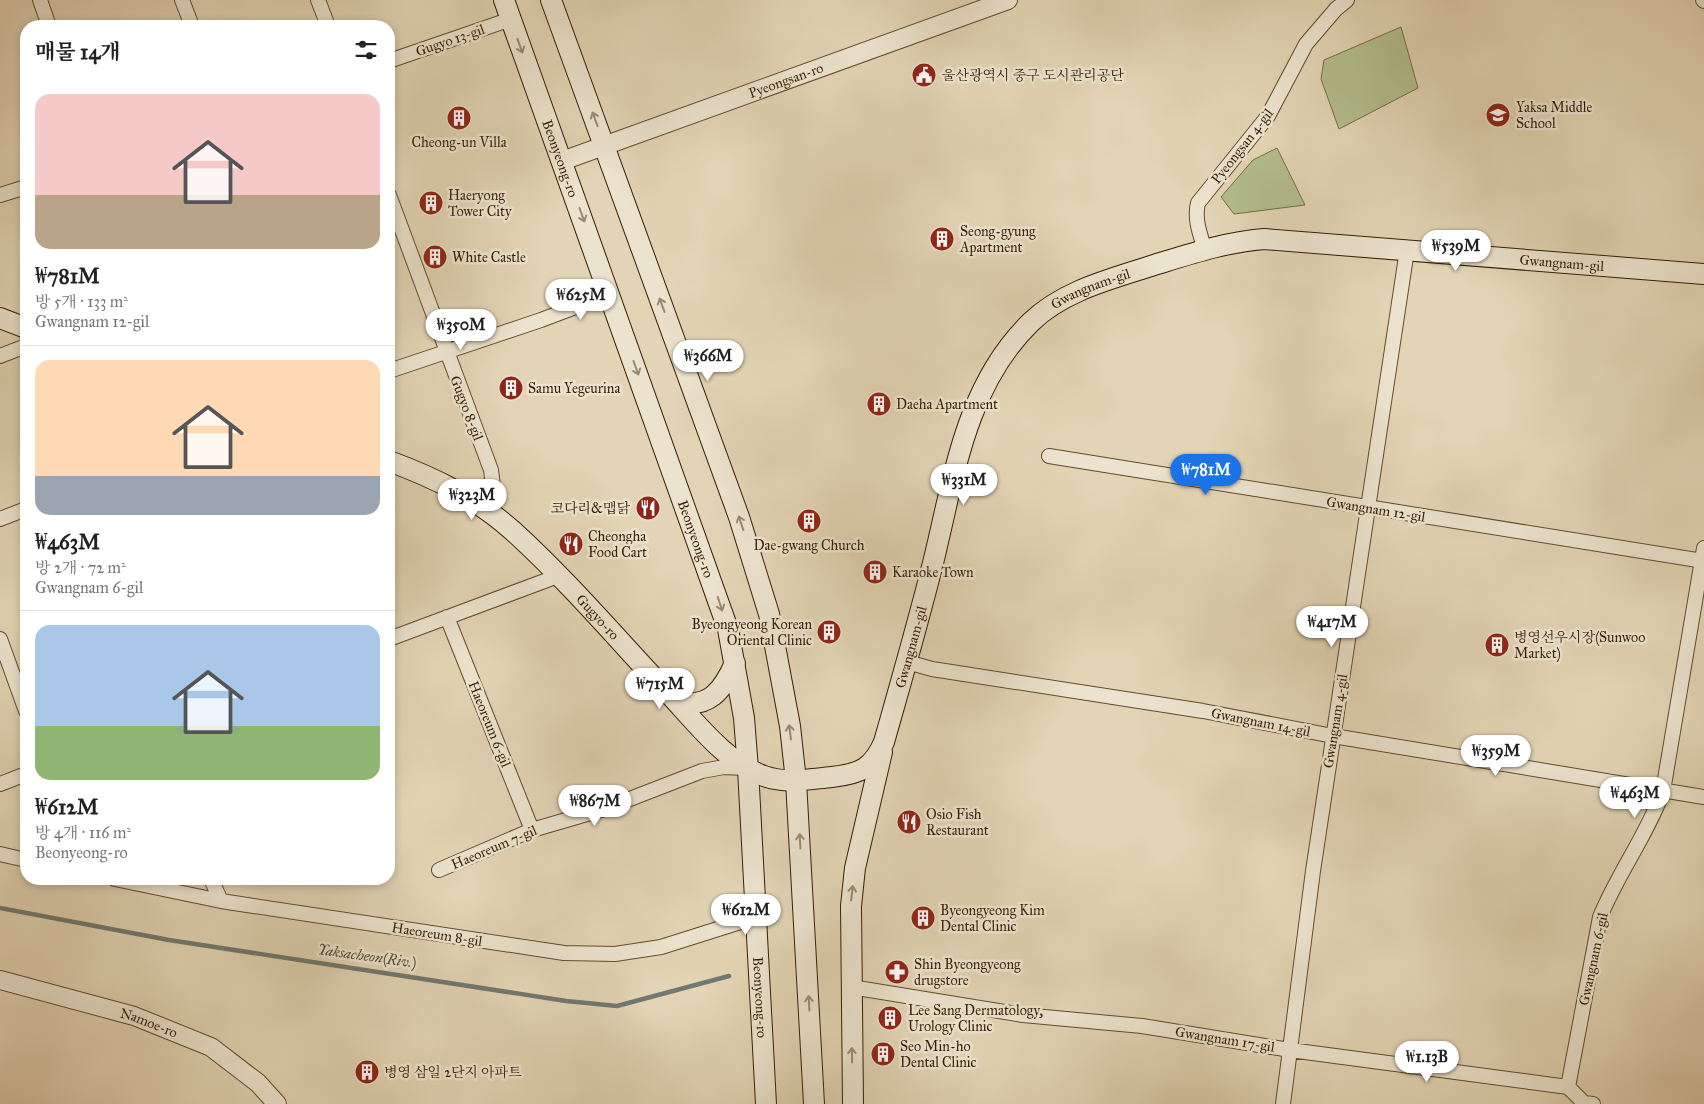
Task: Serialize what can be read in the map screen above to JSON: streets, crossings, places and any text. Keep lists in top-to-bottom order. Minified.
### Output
{"streets":{"main road":["Beonyeong-ro","Gwangnam-gil","Gugyo-ro"],"street":["Gugyo 13-gil","Pyeongsan-ro","Pyeongsan 4-gil","Gugyo 8-gil","Gwangnam 12-gil","Gwangnam 4-gil","Gwangnam 14-gil","Haeoreum 6-gil","Haeoreum 7-gil","Haeoreum 8-gil","Gwangnam 6-gil","Namoe-ro","Gwangnam 17-gil"]},"crossings":[["Gugyo 13-gil","Beonyeong-ro"],["Pyeongsan-ro","Beonyeong-ro"],["Pyeongsan 4-gil","Gwangnam-gil"],["Beonyeong-ro","Gugyo-ro"],["Beonyeong-ro","Haeoreum 7-gil"],["Beonyeong-ro","Haeoreum 8-gil"],["Gwangnam-gil","Gugyo-ro"],["Gwangnam-gil","Gwangnam 4-gil"],["Gwangnam-gil","Gwangnam 14-gil"],["Gugyo 8-gil","Gugyo-ro"],["Gwangnam 12-gil","Gwangnam 4-gil"],["Gwangnam 12-gil","Gwangnam 6-gil"],["Gugyo-ro","Haeoreum 7-gil"],["Gwangnam 4-gil","Gwangnam 14-gil"],["Gwangnam 4-gil","Gwangnam 17-gil"],["Gwangnam 14-gil","Gwangnam 6-gil"],["Haeoreum 6-gil","Haeoreum 7-gil"],["Gwangnam 6-gil","Gwangnam 17-gil"]],"water":["Yaksacheon(Riv.)"],"places":{"public building":["울산광역시 중구 도시관리공단"],"school or university":["Yaksa Middle School"],"building":["Cheong-un Villa","Haeryong Tower City","Seong-gyung Apartment","White Castle","Samu Yegeurina","Daeha Apartment","Dae-gwang Church","Karaoke Town","Byeongyeong Korean Oriental Clinic","병영선우시장(Sunwoo Market)","Byeongyeong Kim Dental Clinic","Lee Sang Dermatology, Urology Clinic","Seo Min-ho Dental Clinic","병영 삼일 2단지 아파트"],"restaurant":["코다리&맵닭","Cheongha Food Cart","Osio Fish Restaurant"],"pharmacy":["Shin Byeongyeong drugstore"]},"page":{"heading":"매물 14개","list":[{"name":"₩781M","note":"방 5개 · 133 m² · Gwangnam 12-gil"},{"name":"₩463M","note":"방 2개 · 72 m² · Gwangnam 6-gil"},{"name":"₩612M","note":"방 4개 · 116 m² · Beonyeong-ro"}],"price":["₩539M","₩625M","₩350M","₩366M","₩781M","₩331M","₩323M","₩417M","₩715M","₩359M","₩463M","₩867M","₩612M","₩1.13B"]}}
